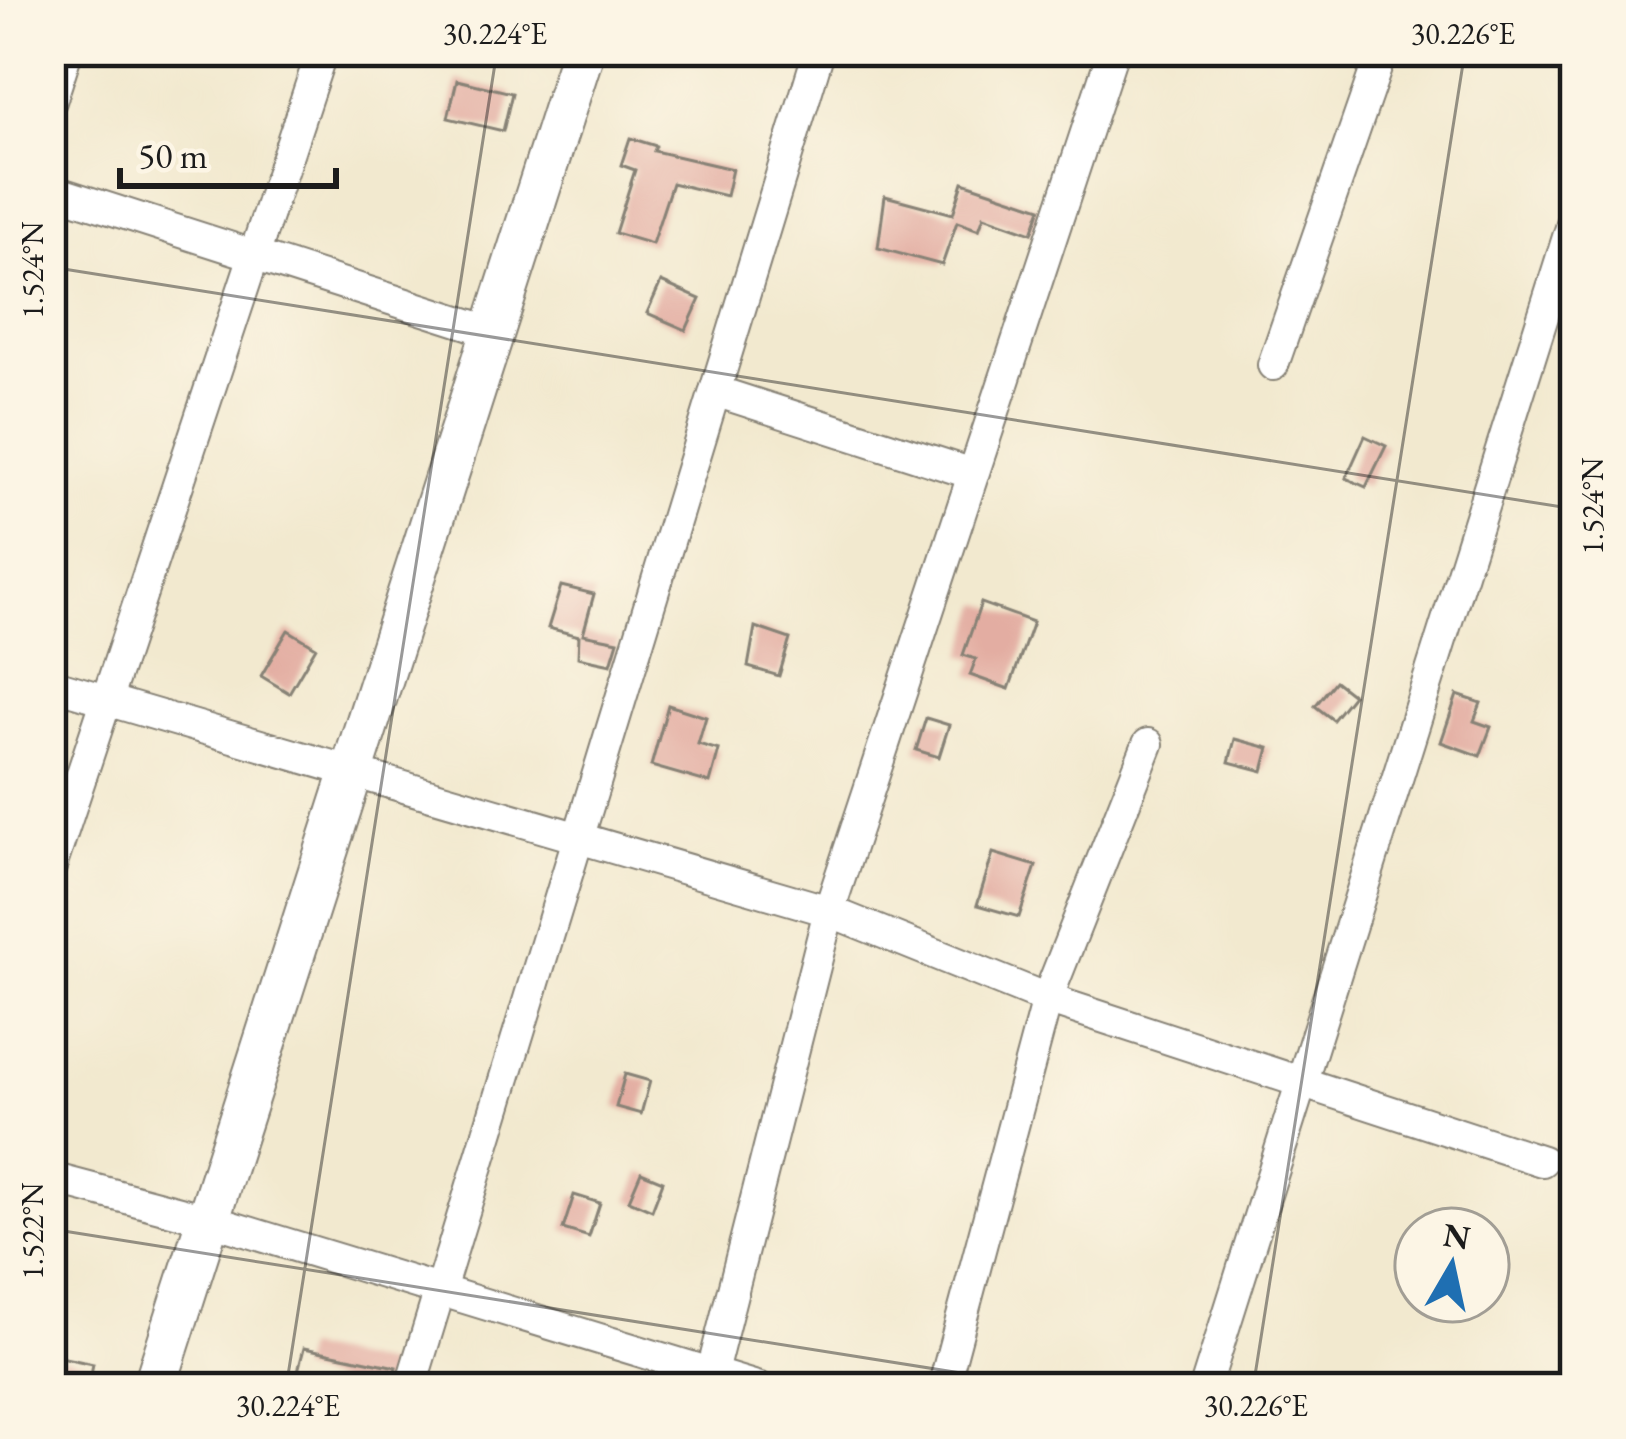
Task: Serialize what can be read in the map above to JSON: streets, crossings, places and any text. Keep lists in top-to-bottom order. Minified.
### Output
{"scale_bar":"50 m","north":"top","coordinates":["30.224°E","30.226°E","1.524°N","1.522°N"]}
